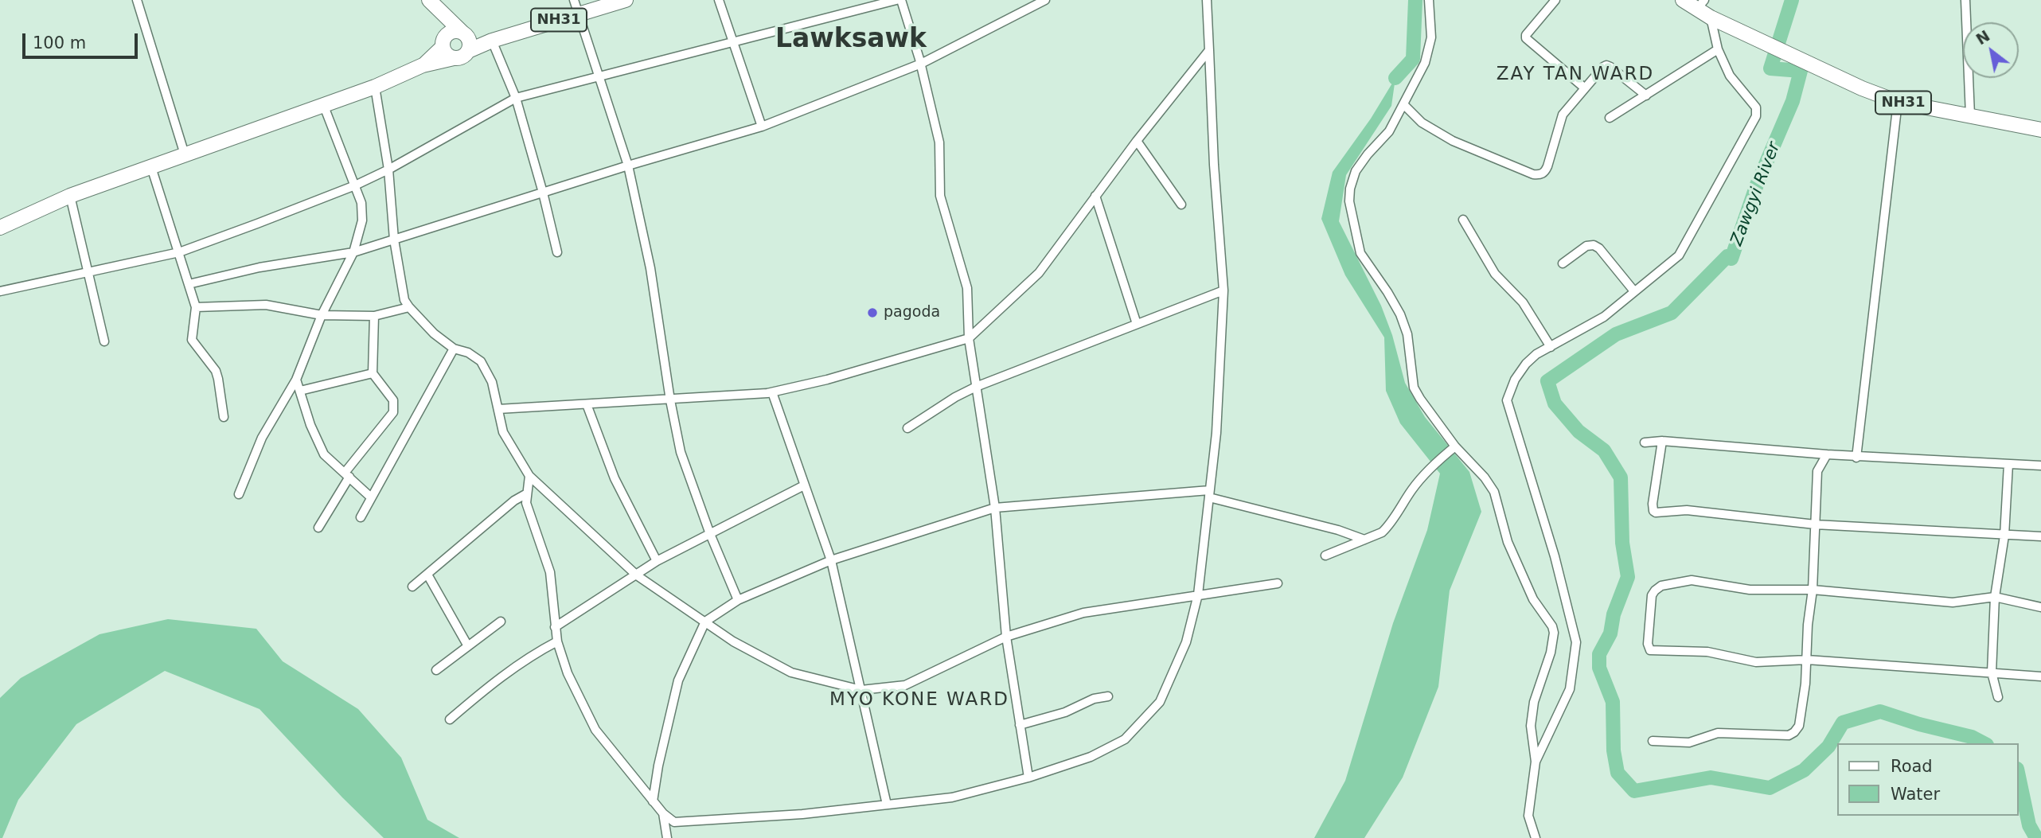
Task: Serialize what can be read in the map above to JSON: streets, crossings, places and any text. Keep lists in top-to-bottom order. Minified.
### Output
{"streets":{"main road":["NH31"]},"districts":["Lawksawk","ZAY TAN WARD","MYO KONE WARD"],"water":["Zawgyi River"],"places":["pagoda"],"legend":["Road","Water"],"scale_bar":"100 m","north":"top left"}
